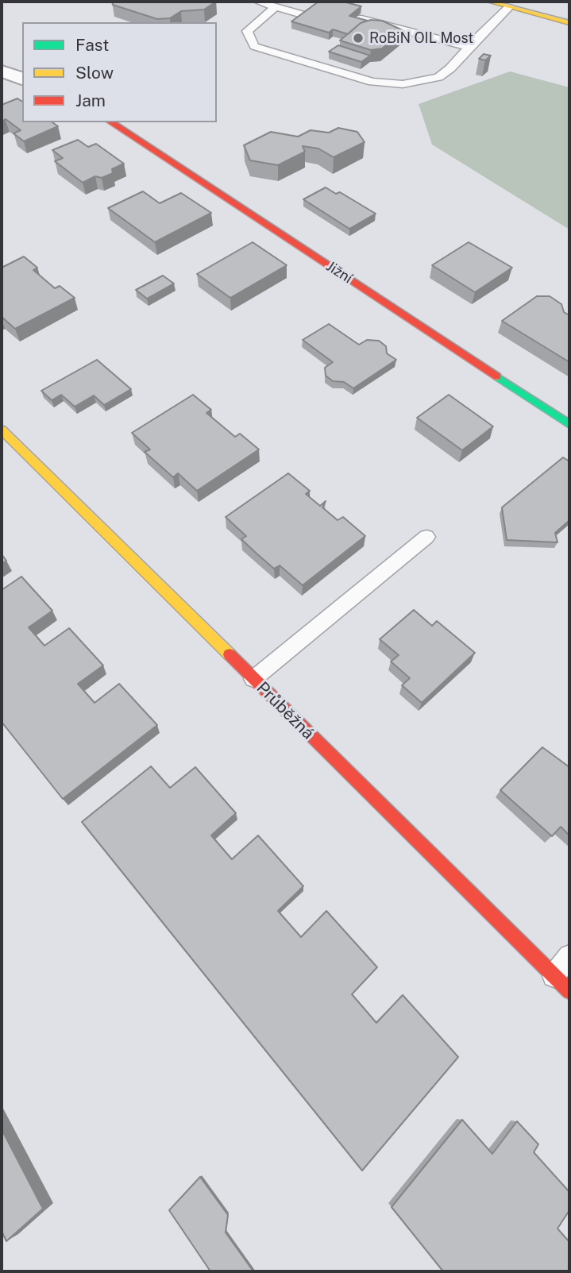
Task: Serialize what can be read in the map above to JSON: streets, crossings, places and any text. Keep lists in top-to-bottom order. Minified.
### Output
{"streets":{"street":["Jižní","Průběžná"]},"places":["RoBiN OIL Most"],"legend":["Fast","Slow","Jam"]}
